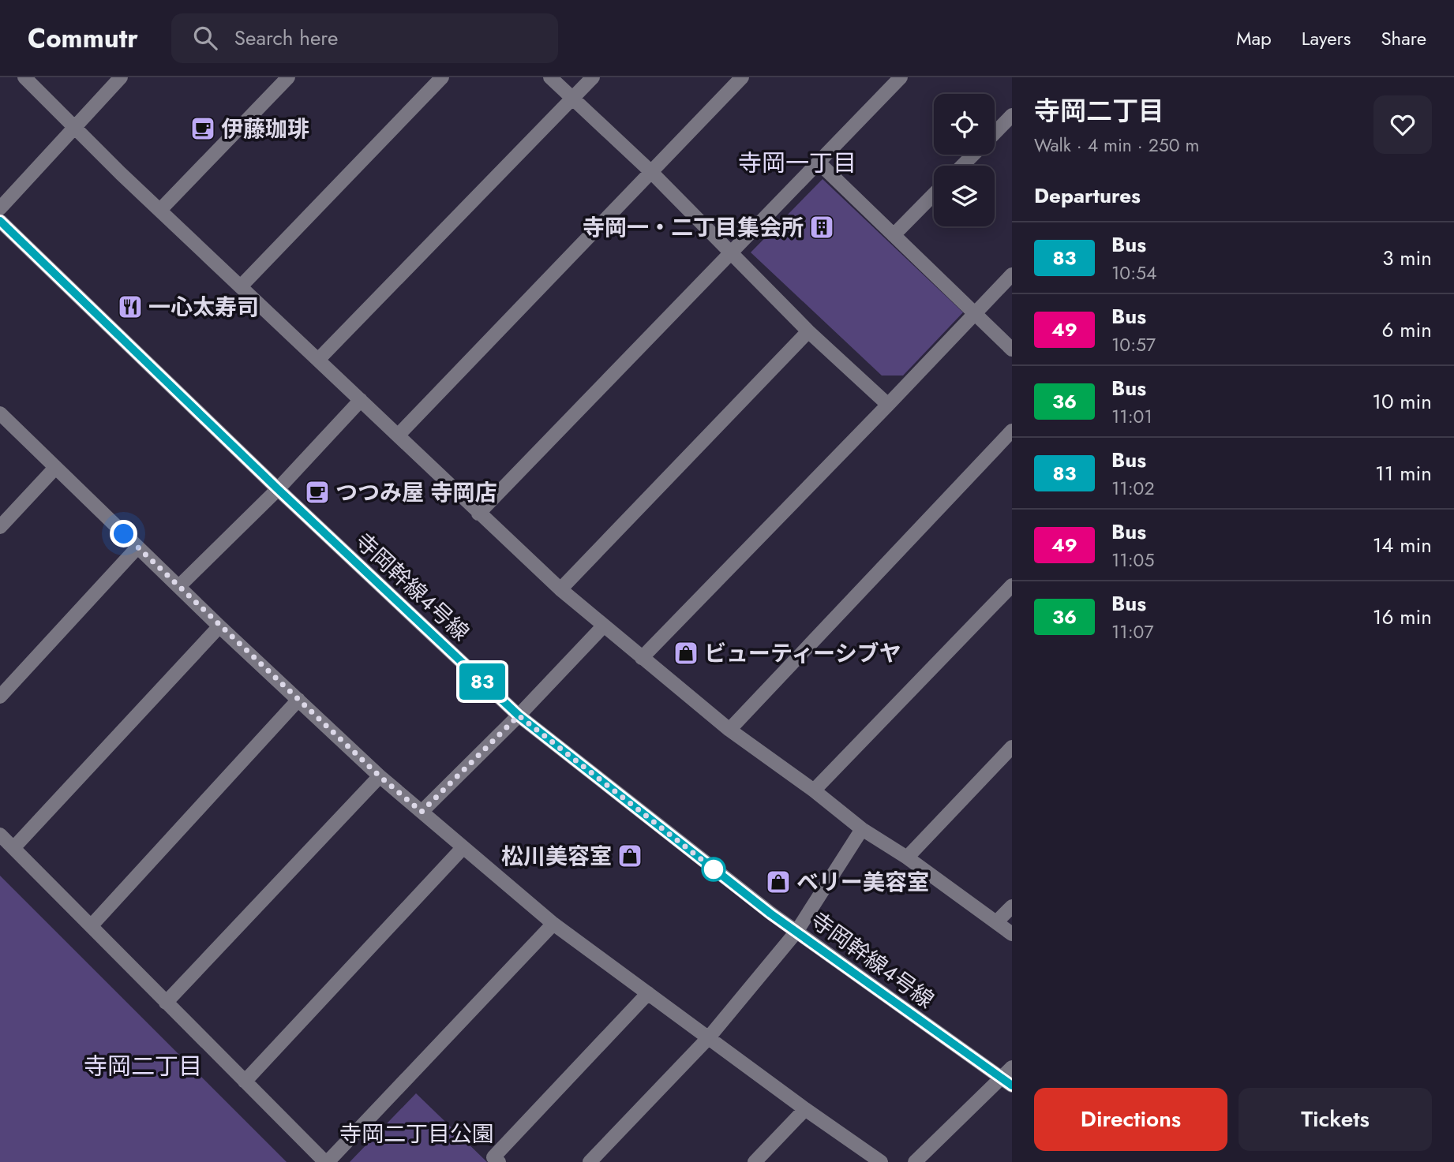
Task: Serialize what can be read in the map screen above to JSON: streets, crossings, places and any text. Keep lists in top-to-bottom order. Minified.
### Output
{"streets":{"street":["寺岡幹線4号線"]},"districts":["寺岡一丁目","寺岡二丁目"],"parks":["寺岡二丁目公園"],"places":{"cafe":["伊藤珈琲","つつみ屋 寺岡店"],"building":["寺岡一・二丁目集会所"],"restaurant":["一心太寿司"],"shop":["ビューティーシブヤ","松川美容室","ベリー美容室"]},"lines":["bus line 83"],"page":{"header":"Commutr","search":"Search here","nav":["Map","Layers","Share"],"on_map":"83","heading":[["寺岡二丁目","Walk · 4 min · 250 m"],"Departures"],"list":[{"mark":"83","name":"Bus","note":"10:54","value":"3 min"},{"mark":"49","name":"Bus","note":"10:57","value":"6 min"},{"mark":"36","name":"Bus","note":"11:01","value":"10 min"},{"mark":"83","name":"Bus","note":"11:02","value":"11 min"},{"mark":"49","name":"Bus","note":"11:05","value":"14 min"},{"mark":"36","name":"Bus","note":"11:07","value":"16 min"}],"buttons":["Directions","Tickets"]}}
